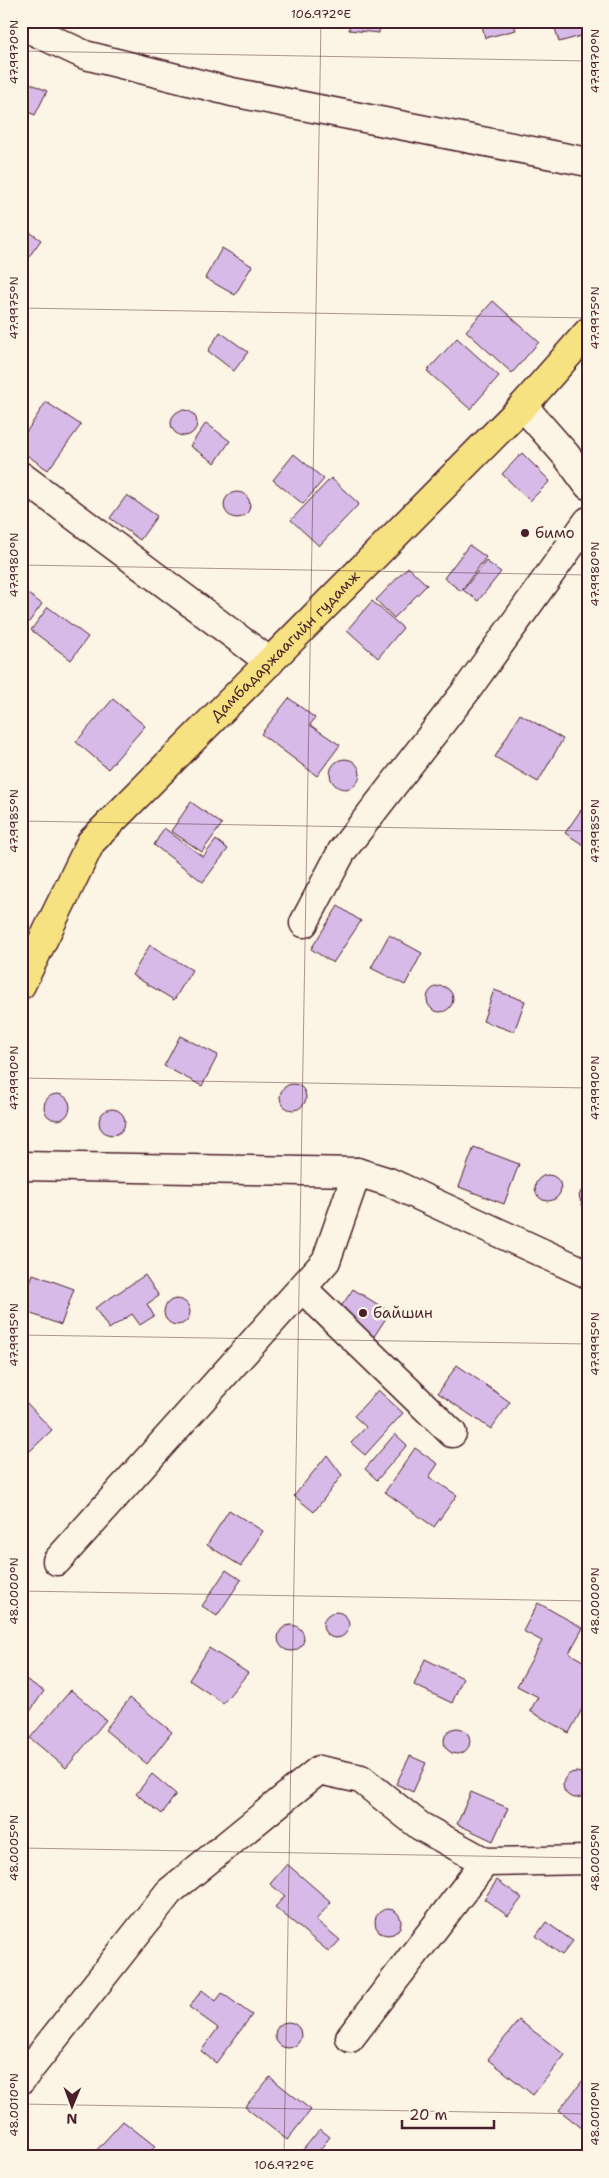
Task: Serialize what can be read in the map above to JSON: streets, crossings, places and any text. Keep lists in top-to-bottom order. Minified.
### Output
{"streets":{"main road":["Дамбадаржаагийн гудамж"]},"places":["бимо","байшин"],"scale_bar":"20 m","north":"bottom","coordinates":["106.972°E","47.9970°N","47.9975°N","47.9980°N","47.9985°N","47.9990°N","47.9995°N","48.0000°N","48.0005°N","48.0010°N"]}
